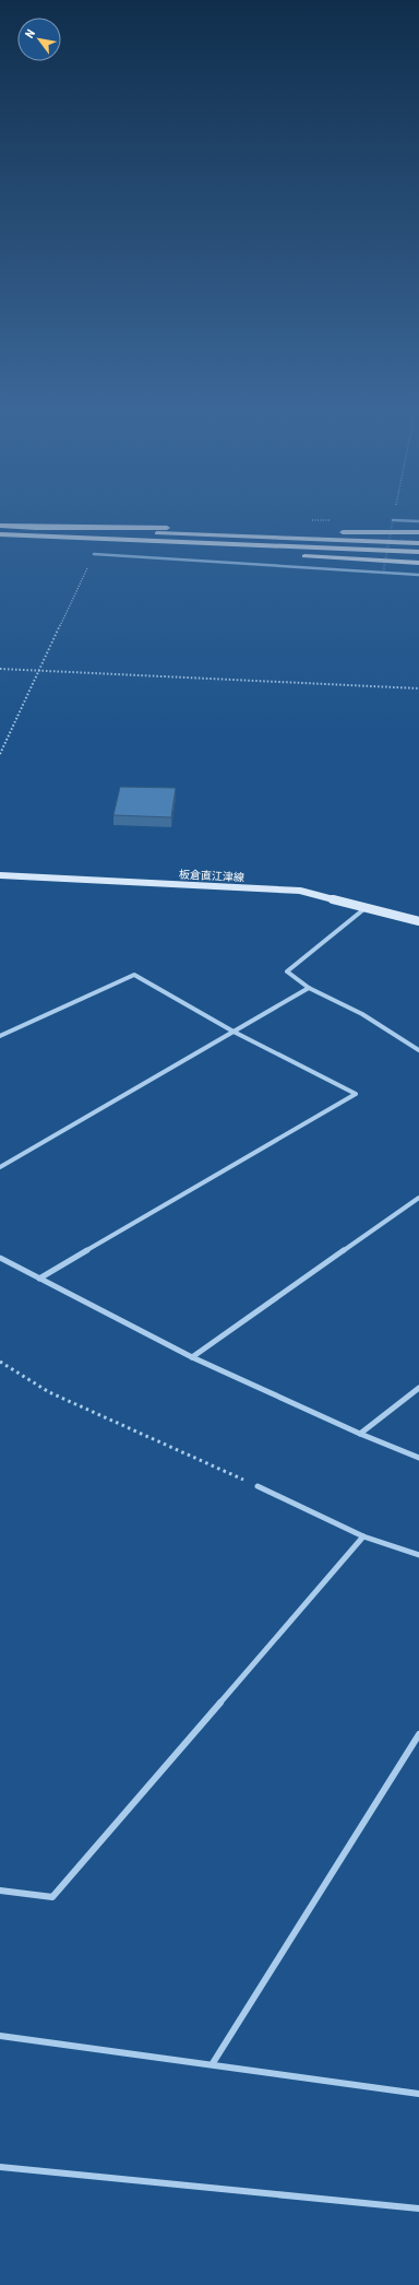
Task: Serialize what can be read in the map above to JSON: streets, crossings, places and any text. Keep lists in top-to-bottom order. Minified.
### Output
{"streets":{"main road":["板倉直江津線"]},"north":"top left"}
